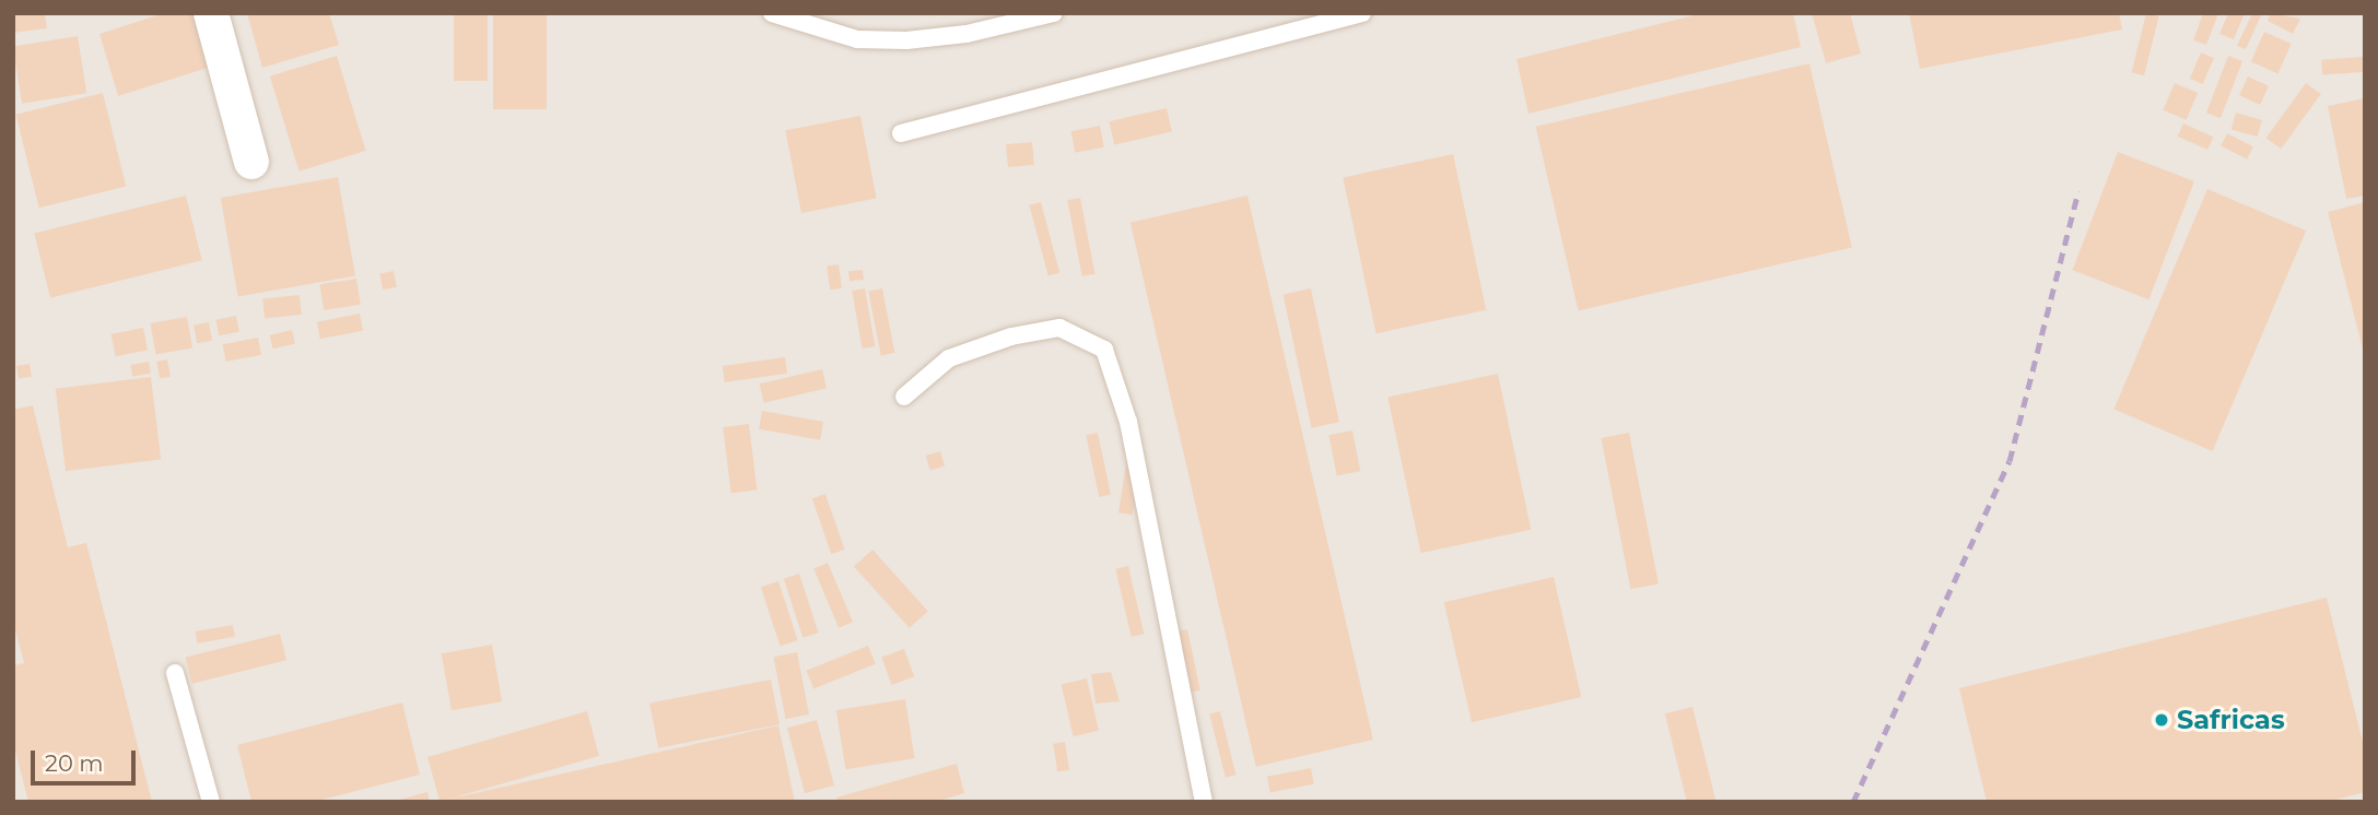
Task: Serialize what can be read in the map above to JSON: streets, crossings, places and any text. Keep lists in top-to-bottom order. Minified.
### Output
{"places":["Safricas"],"scale_bar":"20 m"}
